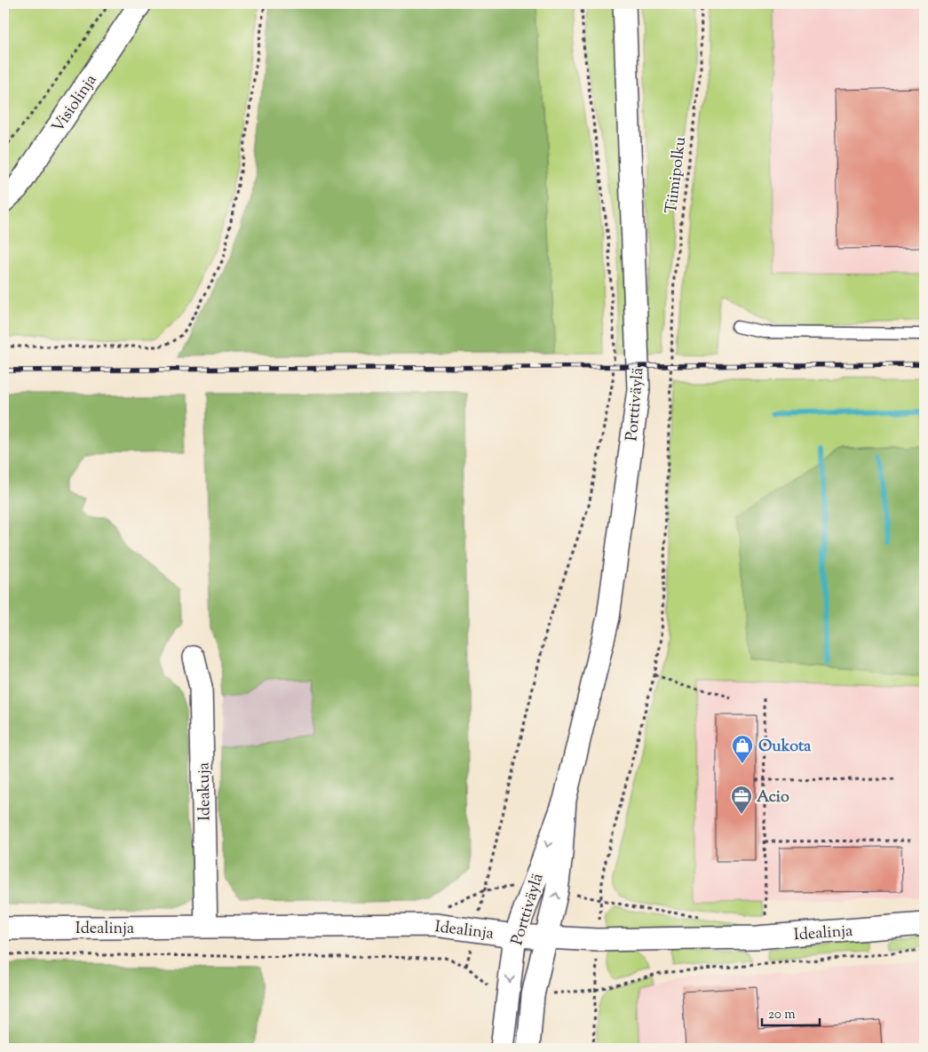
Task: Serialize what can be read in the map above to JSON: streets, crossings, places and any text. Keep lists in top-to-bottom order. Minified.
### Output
{"streets":{"street":["Visiolinja","Porttiväylä","Ideakuja","Idealinja"],"path":["Tiimipolku"]},"crossings":[["Tiimipolku","Idealinja"],["Porttiväylä","Idealinja"],["Ideakuja","Idealinja"]],"places":{"shop":["Oukota"],"office":["Acio"]},"scale_bar":"20 m"}
